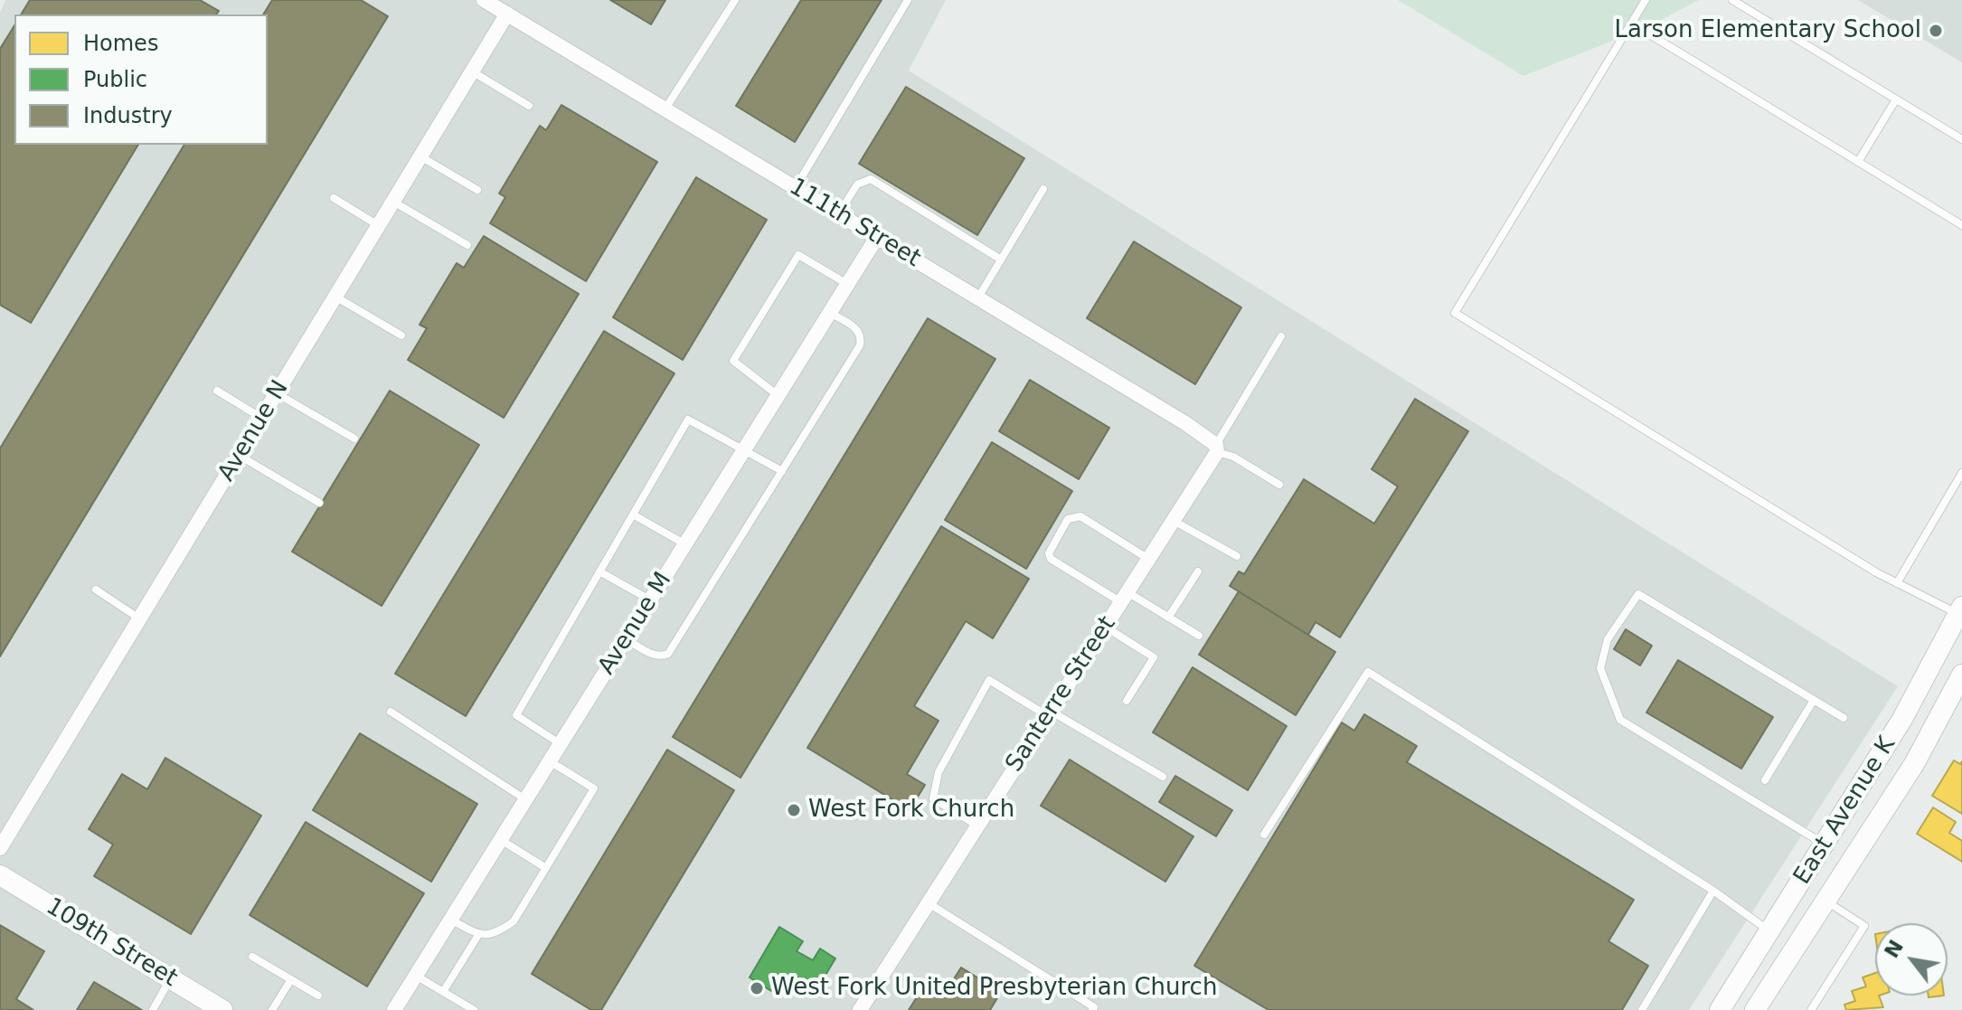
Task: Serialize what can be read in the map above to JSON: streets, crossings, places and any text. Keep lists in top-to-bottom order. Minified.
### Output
{"streets":{"street":["111th Street","Avenue N","Avenue M","Santerre Street","East Avenue K","109th Street"]},"crossings":[["111th Street","Avenue N"],["111th Street","Avenue M"],["111th Street","Santerre Street"]],"places":["Larson Elementary School","West Fork Church","West Fork United Presbyterian Church"],"legend":["Homes","Public","Industry"],"north":"top left"}
